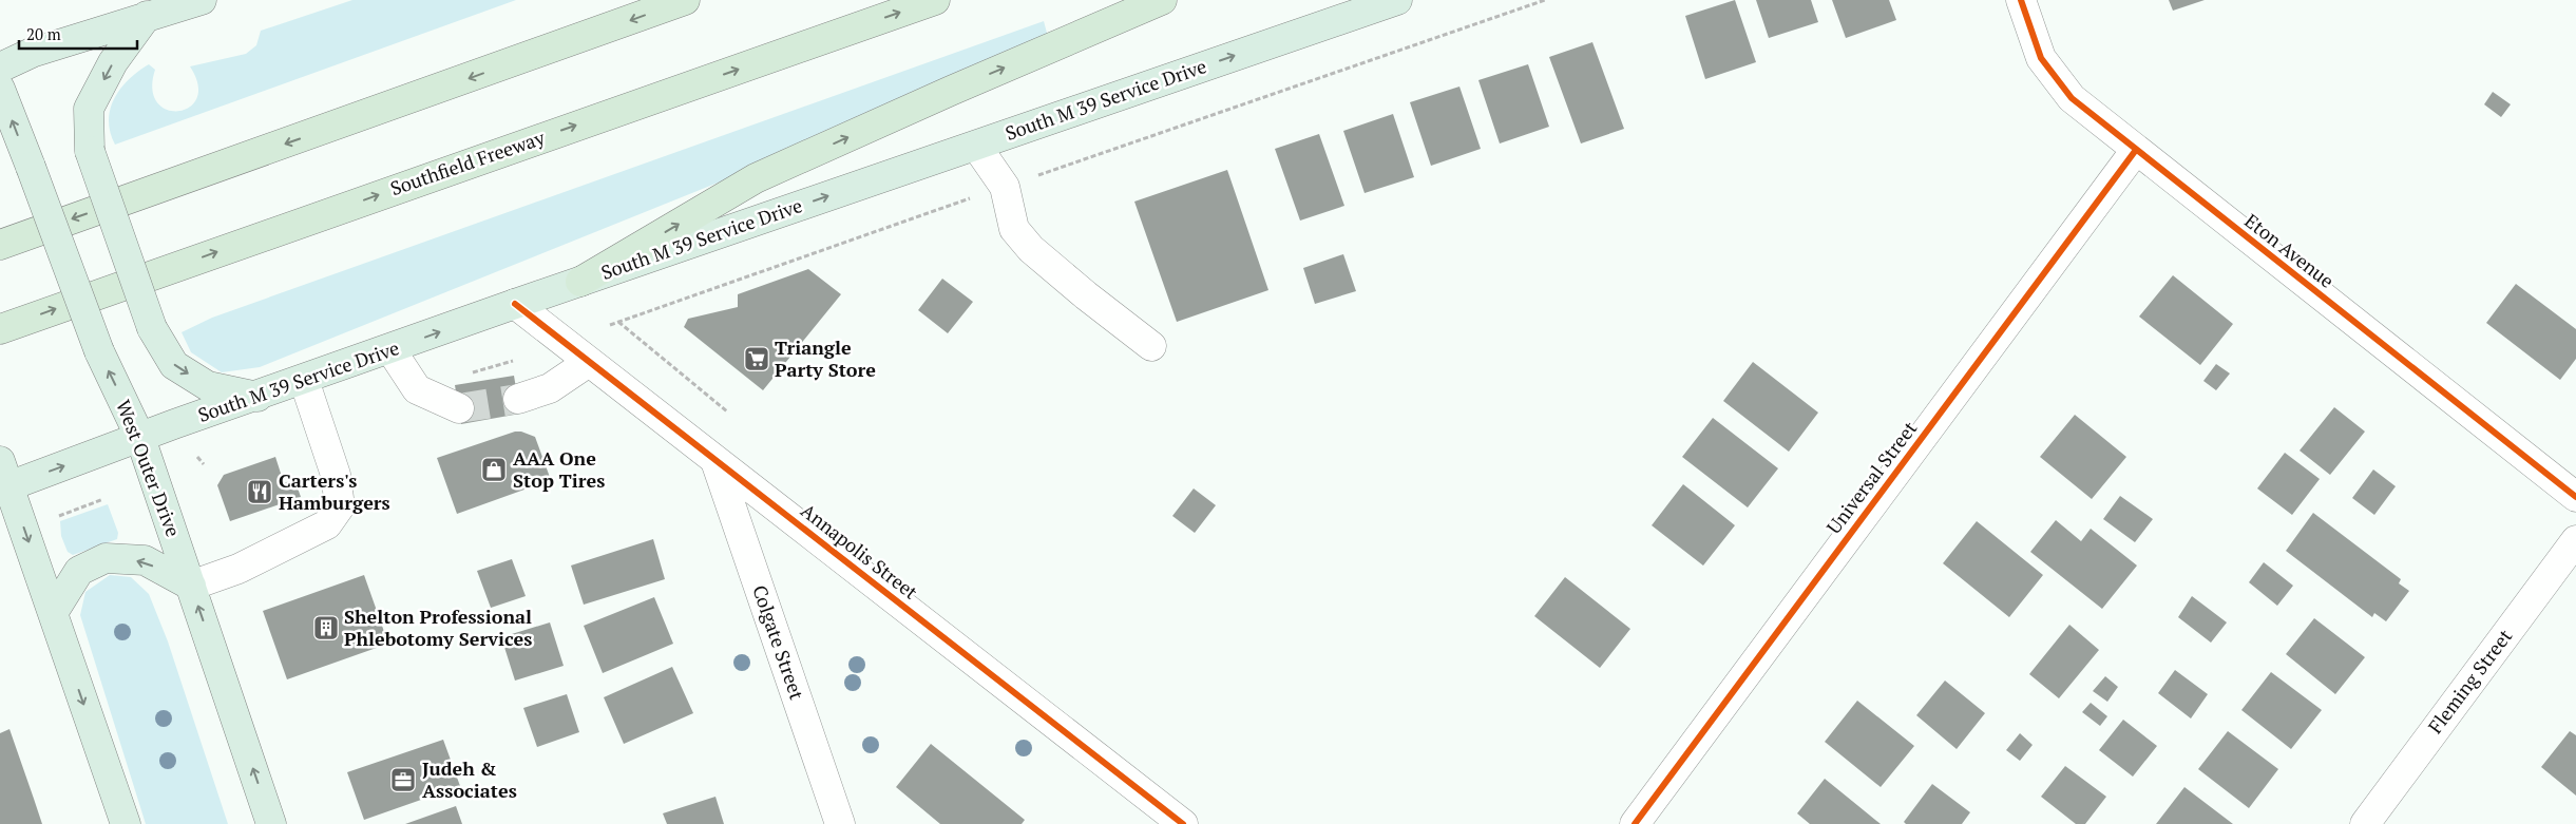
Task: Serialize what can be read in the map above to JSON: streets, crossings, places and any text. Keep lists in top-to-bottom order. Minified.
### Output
{"streets":{"highway":["Southfield Freeway"],"main road":["South M 39 Service Drive","West Outer Drive"],"street":["Eton Avenue","Universal Street","Annapolis Street","Colgate Street","Fleming Street"]},"crossings":[["South M 39 Service Drive","West Outer Drive"],["South M 39 Service Drive","Annapolis Street"],["Eton Avenue","Universal Street"],["Annapolis Street","Colgate Street"]],"one_way":["South M 39 Service Drive"],"places":{"supermarket":["Triangle Party Store"],"shop":["AAA One Stop Tires"],"restaurant":["Carters's Hamburgers"],"building":["Shelton Professional Phlebotomy Services"],"office":["Judeh & Associates"]},"scale_bar":"20 m"}
